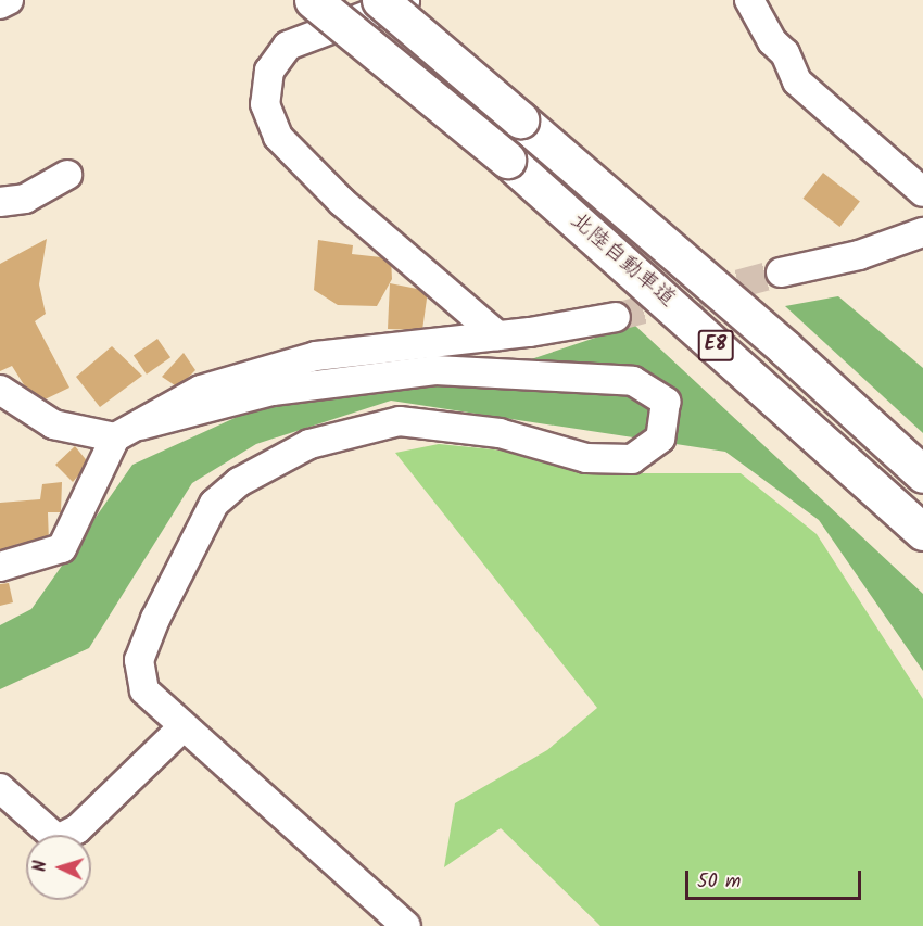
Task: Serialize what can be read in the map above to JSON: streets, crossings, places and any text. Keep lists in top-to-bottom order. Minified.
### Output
{"streets":{"highway":["北陸自動車道","E8"]},"scale_bar":"50 m","north":"left"}
